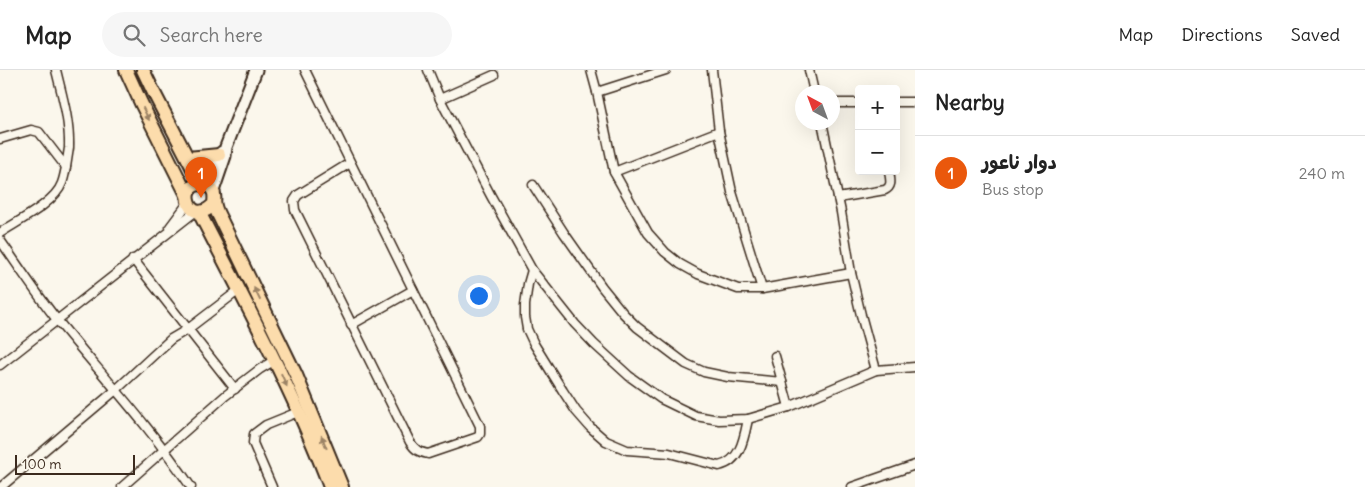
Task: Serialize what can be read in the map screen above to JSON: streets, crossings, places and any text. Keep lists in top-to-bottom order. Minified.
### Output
{"scale_bar":"100 m","north":"top left","page":{"header":"Map","search":"Search here","nav":["Map","Directions","Saved"],"heading":"Nearby","map_buttons":["+","−"],"list":[{"mark":"1","name":"دوار ناعور","note":"Bus stop","value":"240 m"}],"pins":"1","scale":"100 m"}}
